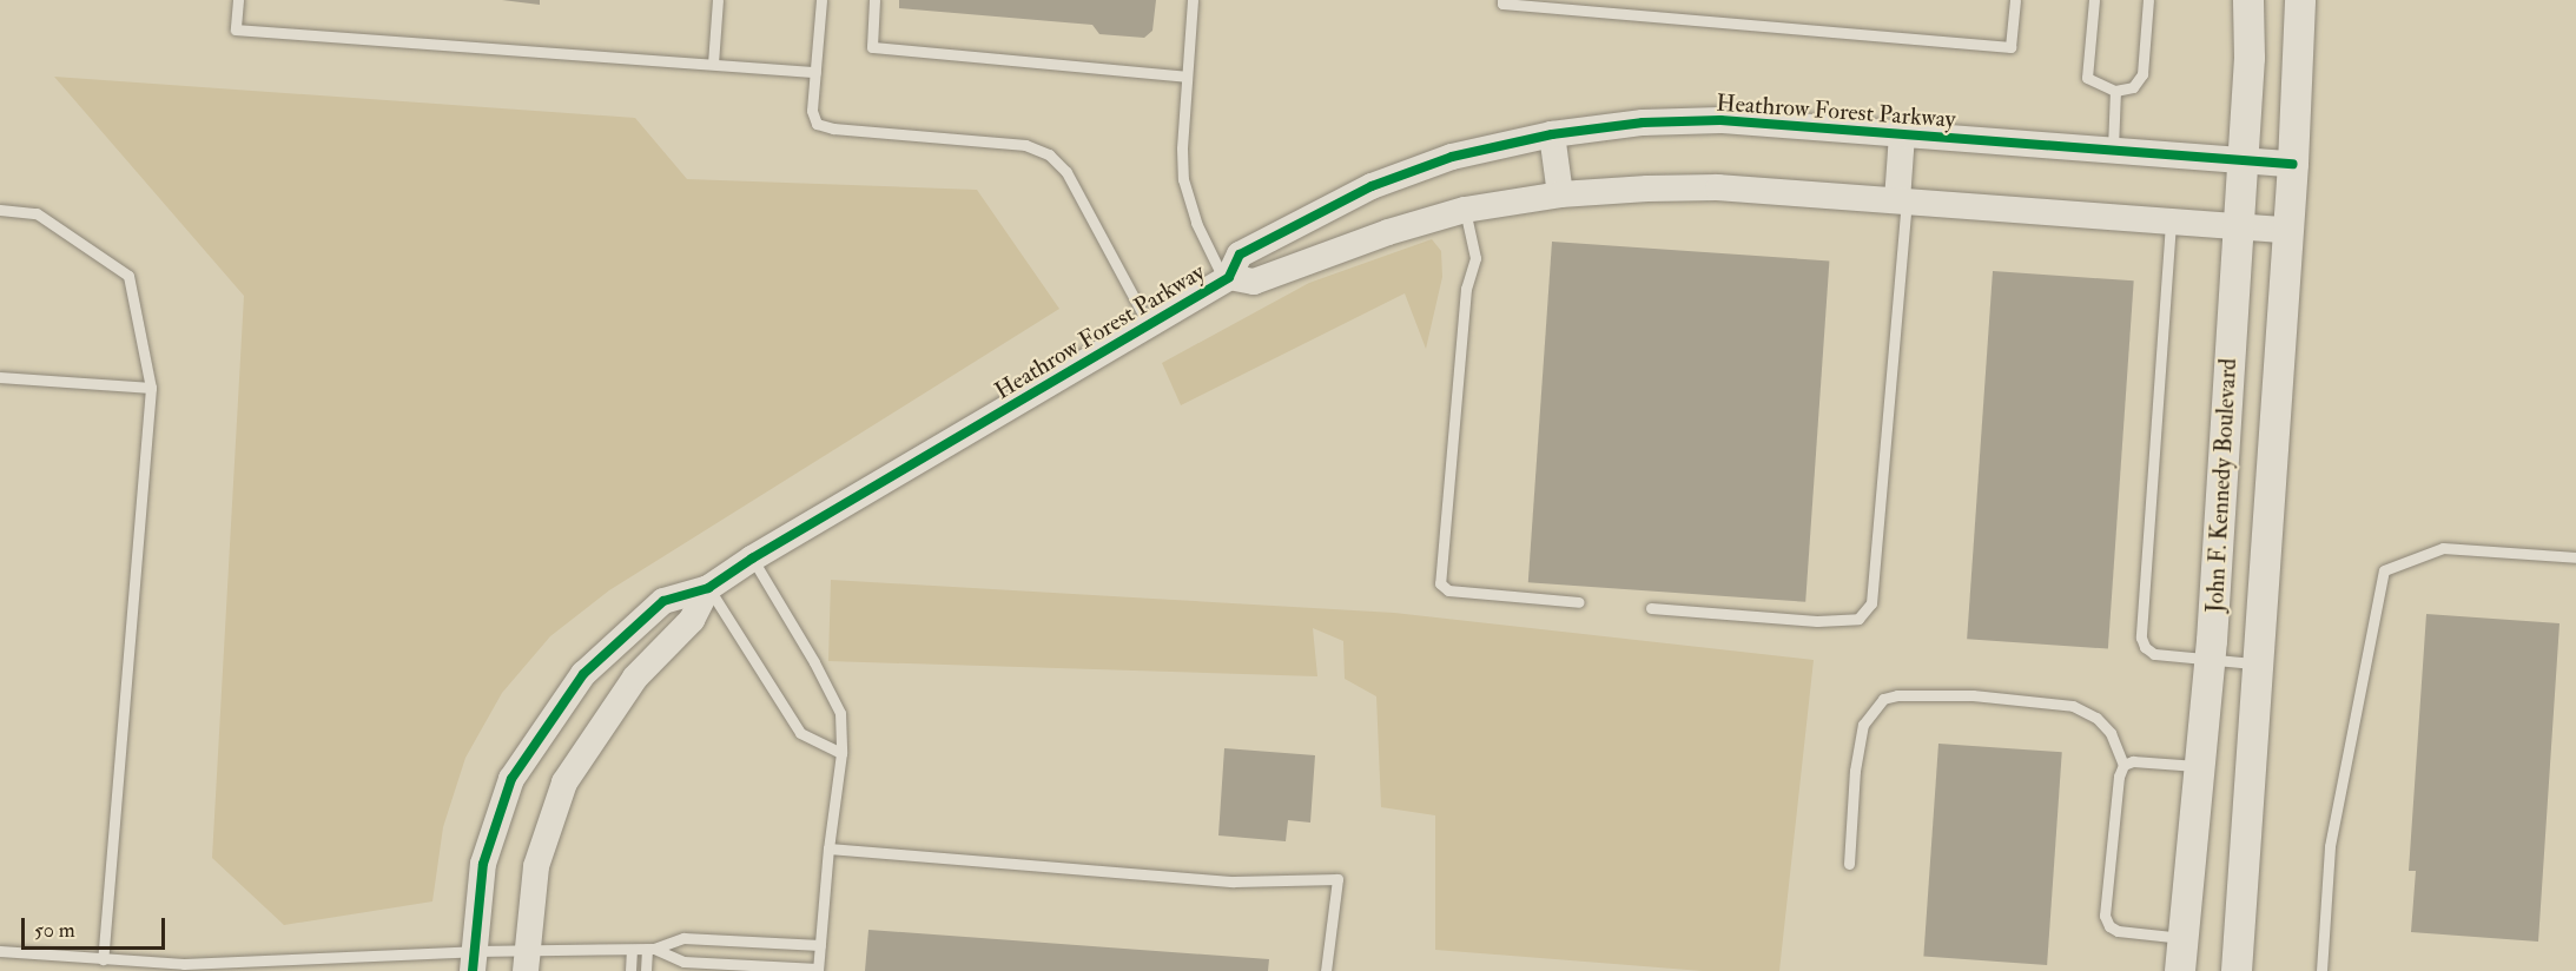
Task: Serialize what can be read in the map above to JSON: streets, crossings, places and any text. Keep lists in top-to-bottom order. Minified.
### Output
{"streets":{"main road":["John F. Kennedy Boulevard"],"street":["Heathrow Forest Parkway"]},"crossings":[["Heathrow Forest Parkway","John F. Kennedy Boulevard"]],"scale_bar":"50 m"}
